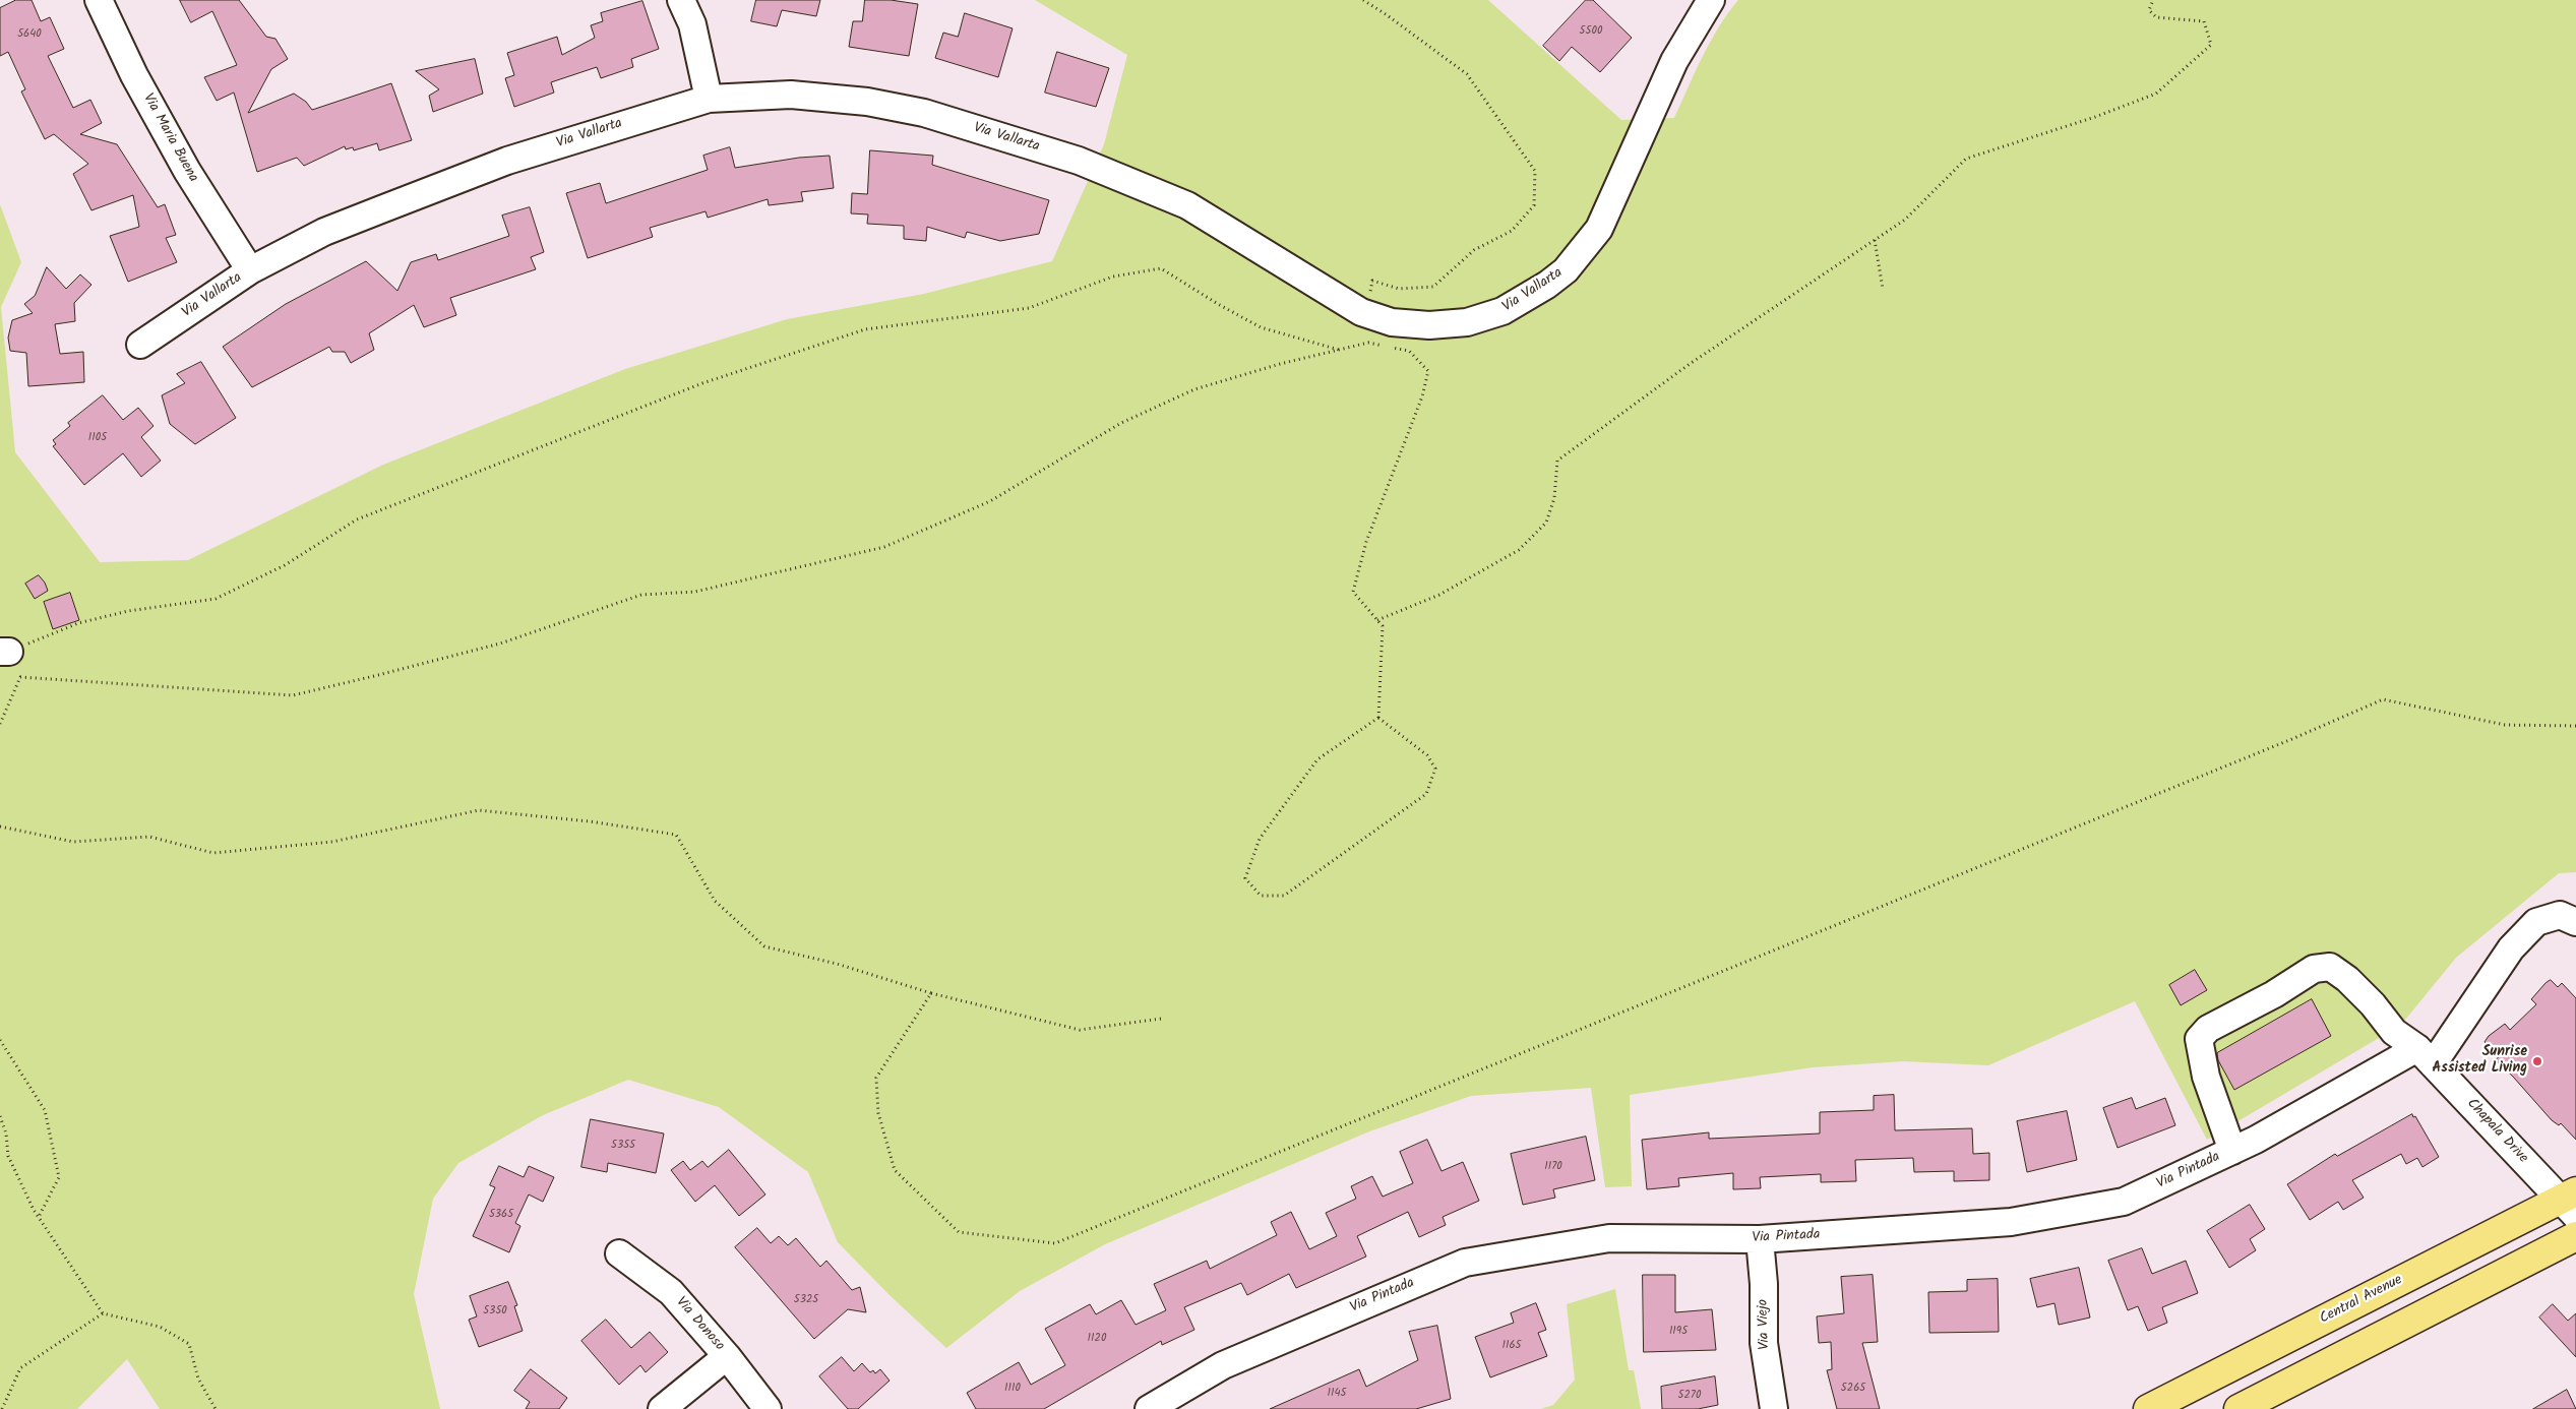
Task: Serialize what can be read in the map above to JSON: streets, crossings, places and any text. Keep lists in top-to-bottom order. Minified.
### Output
{"streets":{"main road":["Central Avenue"],"street":["Via Vallarta","Via Maria Buena","Chapala Drive","Via Pintada","Via Donoso","Via Viejo"]},"crossings":[["Via Vallarta","Via Maria Buena"],["Chapala Drive","Via Pintada"],["Chapala Drive","Central Avenue"],["Via Pintada","Via Viejo"]],"places":["Sunrise Assisted Living"],"house_numbers":["5500","5640","1105","5355","1170","5365","5325","5350","1195","1120","1165","1110","5265","1145","5270"]}
